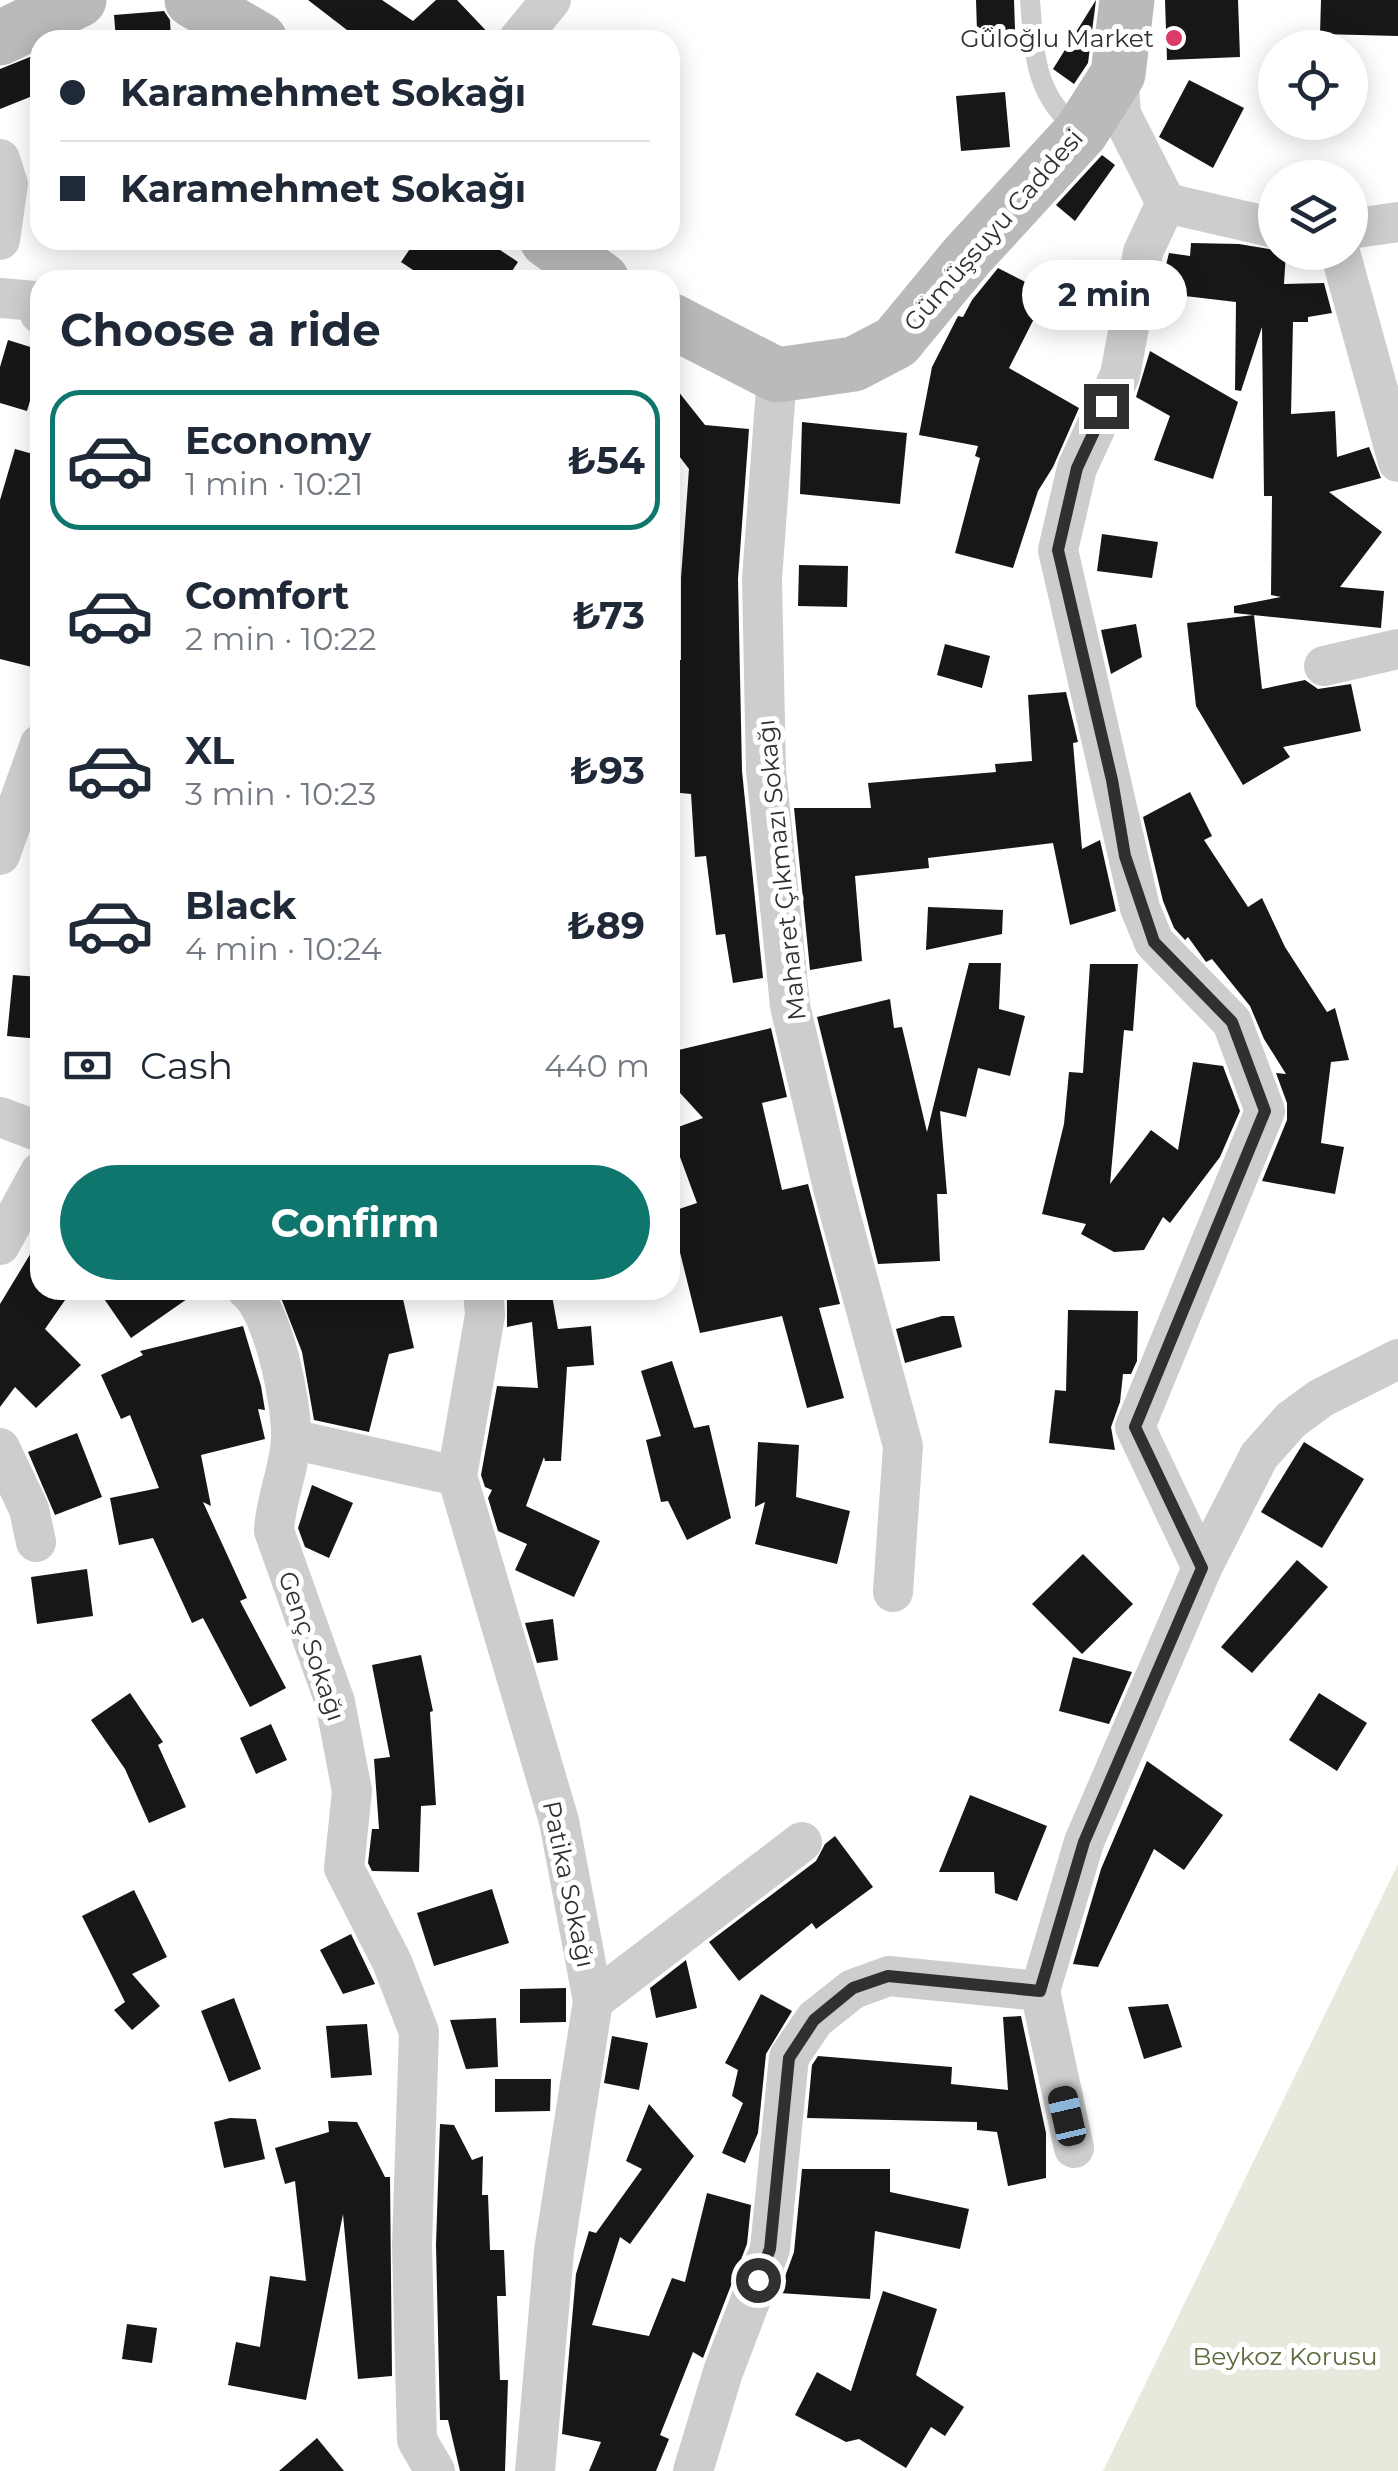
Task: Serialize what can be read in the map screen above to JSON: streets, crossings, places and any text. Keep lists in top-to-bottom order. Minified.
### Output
{"streets":{"street":["Gümüşsuyu Caddesi","Maharet Çıkmazı Sokağı","Genç Sokağı","Patika Sokağı"]},"crossings":[["Gümüşsuyu Caddesi","Maharet Çıkmazı Sokağı"]],"parks":["Beykoz Korusu"],"places":["Güloğlu Market"],"page":{"banner":["Karamehmet Sokağı","Karamehmet Sokağı"],"bubble":"2 min","heading":"Choose a ride","list":[{"name":"Economy","note":"1 min · 10:21","value":"₺54"},{"name":"Comfort","note":"2 min · 10:22","value":"₺73"},{"name":"XL","note":"3 min · 10:23","value":"₺93"},{"name":"Black","note":"4 min · 10:24","value":"₺89"}],"pay":["Cash","440 m"],"buttons":"Confirm"}}
